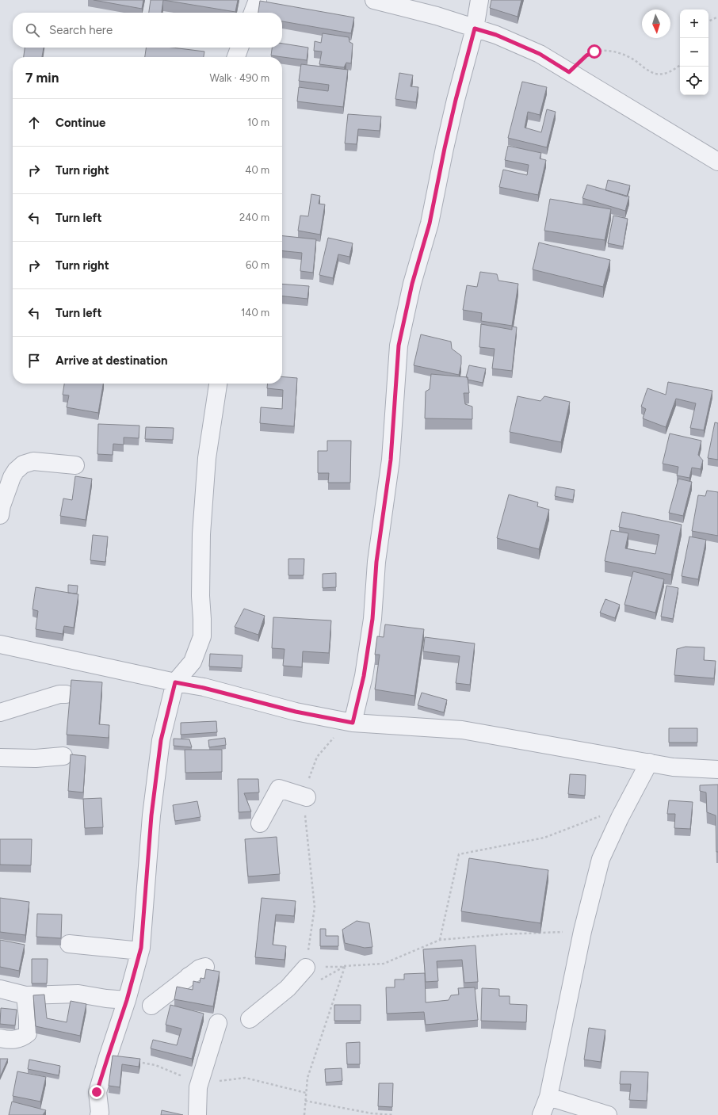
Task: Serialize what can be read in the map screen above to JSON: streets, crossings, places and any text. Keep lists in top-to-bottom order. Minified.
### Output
{"north":"bottom","page":{"map_buttons":["+","−"],"search":"Search here","heading":["7 min","Walk · 490 m"],"list":[["Continue","10 m"],["Turn right","40 m"],["Turn left","240 m"],["Turn right","60 m"],["Turn left","140 m"],"Arrive at destination"]}}
